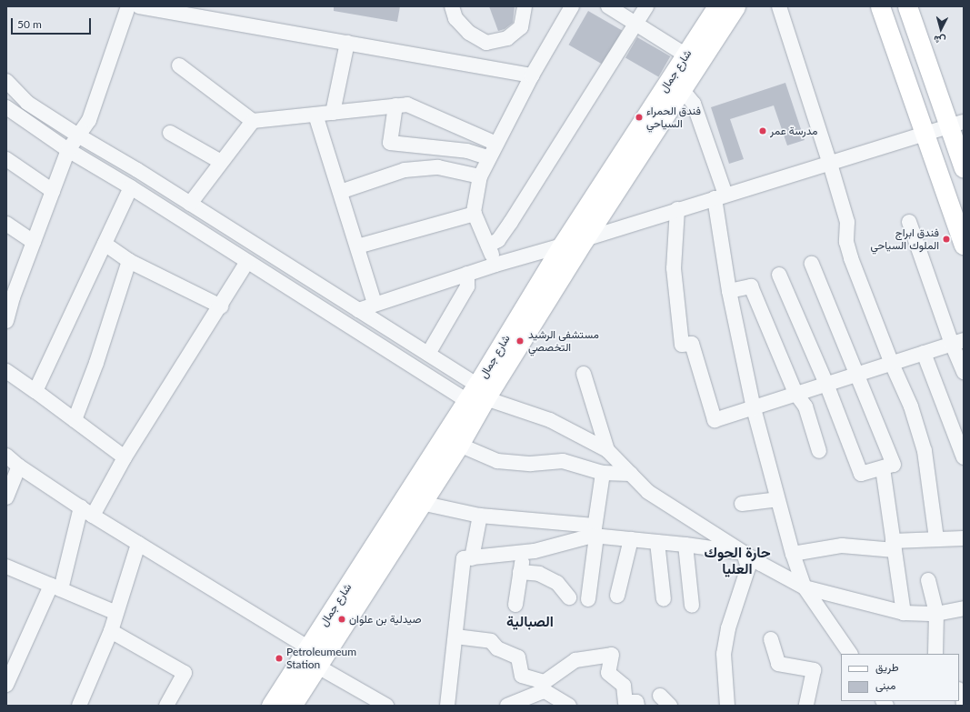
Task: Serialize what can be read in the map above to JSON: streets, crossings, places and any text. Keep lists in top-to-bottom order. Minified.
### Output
{"streets":{"main road":["شارع جمال"]},"districts":["حارة الحوك العليا","الصبالية"],"places":["فندق الحمراء السياحي","مدرسة عمر","فندق ابراج الملوك السياحي","مستشفى الرشيد التخصصي","صيدلية بن علوان","Petroleumeum Station"],"legend":["طريق","مبنى"],"scale_bar":"50 m","north":"bottom"}
